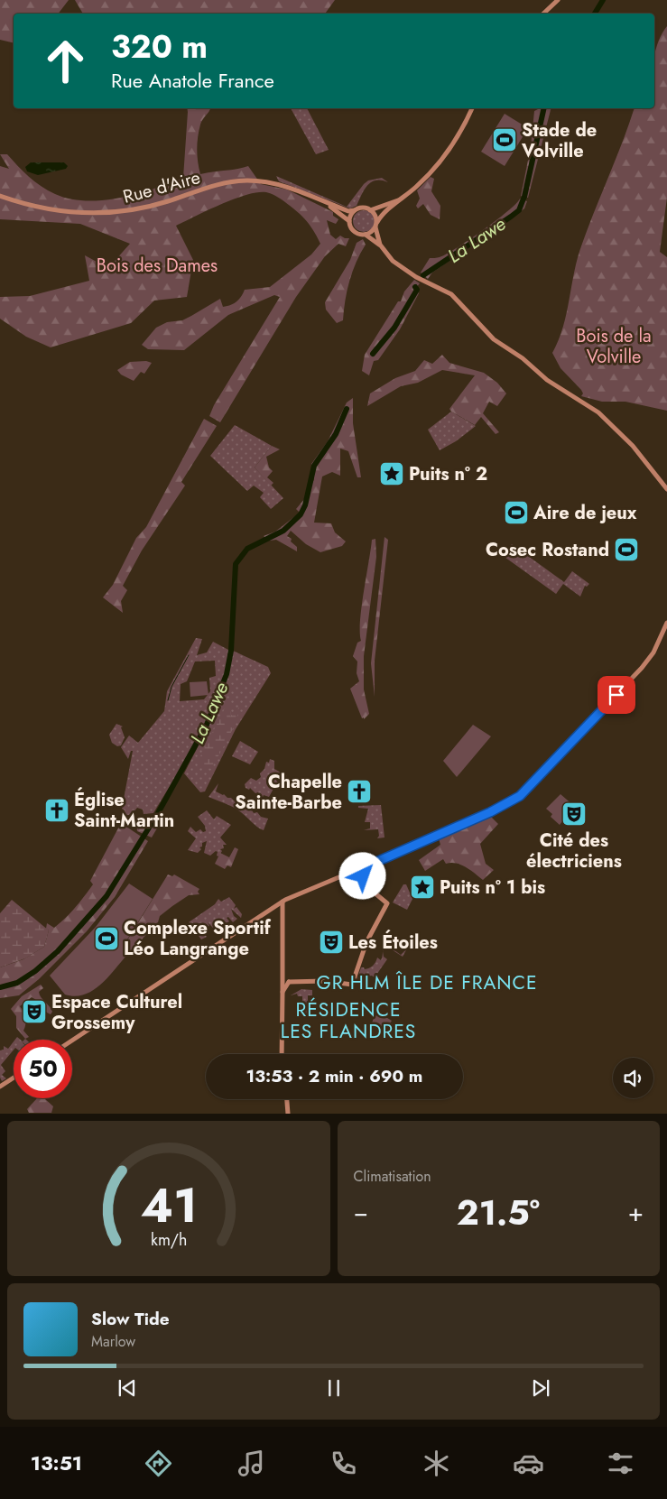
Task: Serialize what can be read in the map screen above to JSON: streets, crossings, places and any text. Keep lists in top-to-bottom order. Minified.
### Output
{"streets":{"main road":["Rue d'Aire"]},"districts":["GR HLM ÎLE DE FRANCE","RÉSIDENCE LES FLANDRES"],"water":["La Lawe"],"parks":["Bois des Dames","Bois de la Volville"],"places":{"sports":["Stade de Volville","Aire de jeux","Cosec Rostand","Complexe Sportif Léo Langrange"],"place":["Puits n° 2","Puits n° 1 bis"],"church":["Chapelle Sainte-Barbe","Église Saint-Martin"],"theatre":["Cité des électriciens","Les Étoiles","Espace Culturel Grossemy"]},"page":{"turn":["320 m","Rue Anatole France"],"limit":"50","trip":"13:53 · 2 min · 690 m","tile":"Climatisation","heat":["−","21.5°","+"],"song":["Slow Tide","Marlow"],"tabs":"13:51","gauge":["41","km/h"]}}
